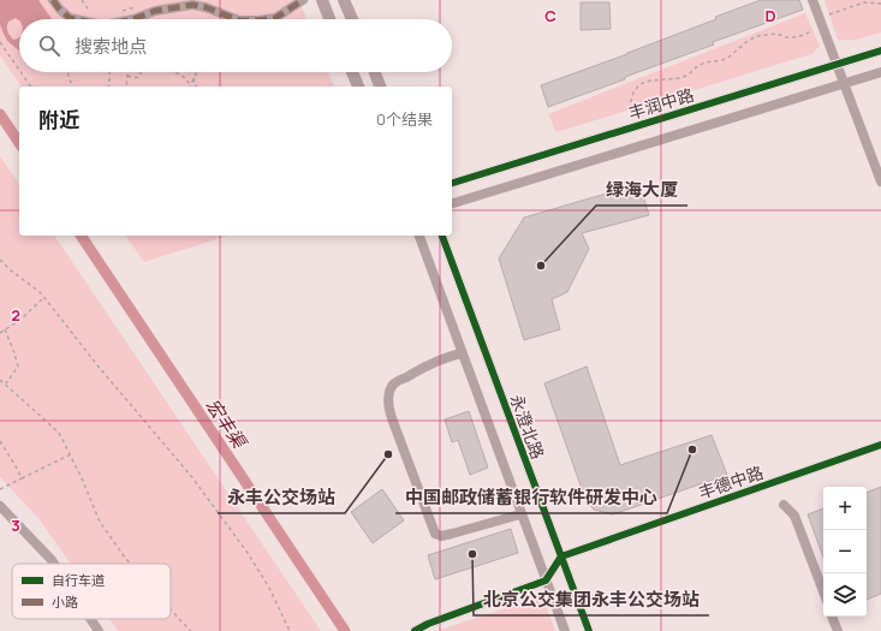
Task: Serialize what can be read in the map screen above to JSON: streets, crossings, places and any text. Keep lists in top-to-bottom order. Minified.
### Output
{"streets":{"street":["丰润中路","永澄北路","丰德中路"]},"crossings":[["永澄北路","丰德中路"]],"water":["宏丰渠"],"places":["绿海大厦","中国邮政储蓄银行软件研发中心","永丰公交场站","北京公交集团永丰公交场站"],"legend":["自行车道","小路"],"page":{"search":"搜索地点","heading":["附近","0个结果"],"map_buttons":["+","−"]},"grid":{"columns":["C","D"],"rows":["2","3"]}}
